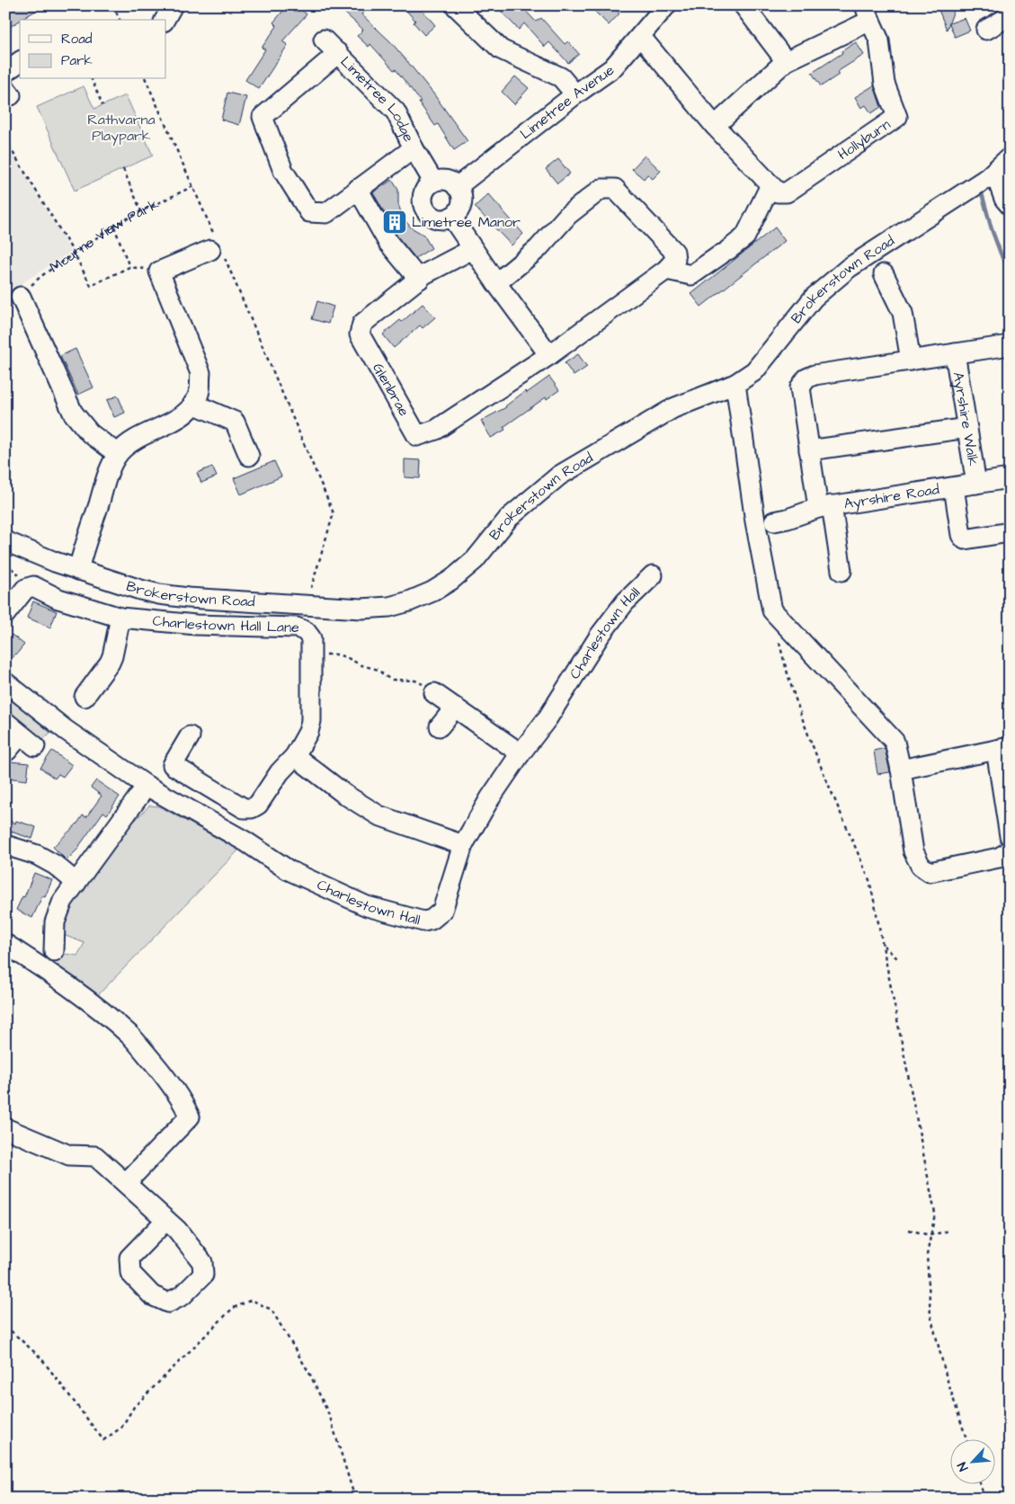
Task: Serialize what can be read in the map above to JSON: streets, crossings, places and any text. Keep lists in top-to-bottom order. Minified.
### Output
{"streets":{"street":["Limetree Lodge","Limetree Avenue","Hollyburn","Brokerstown Road","Glenbrae","Ayrshire Walk","Ayrshire Road","Charlestown Hall Lane","Charlestown Hall"],"path":["Mourne View Park"]},"crossings":[["Limetree Lodge","Limetree Avenue"],["Ayrshire Walk","Ayrshire Road"]],"parks":["Rathvarna Playpark"],"places":{"building":["Limetree Manor"]},"legend":["Road","Park"],"north":"bottom left"}
